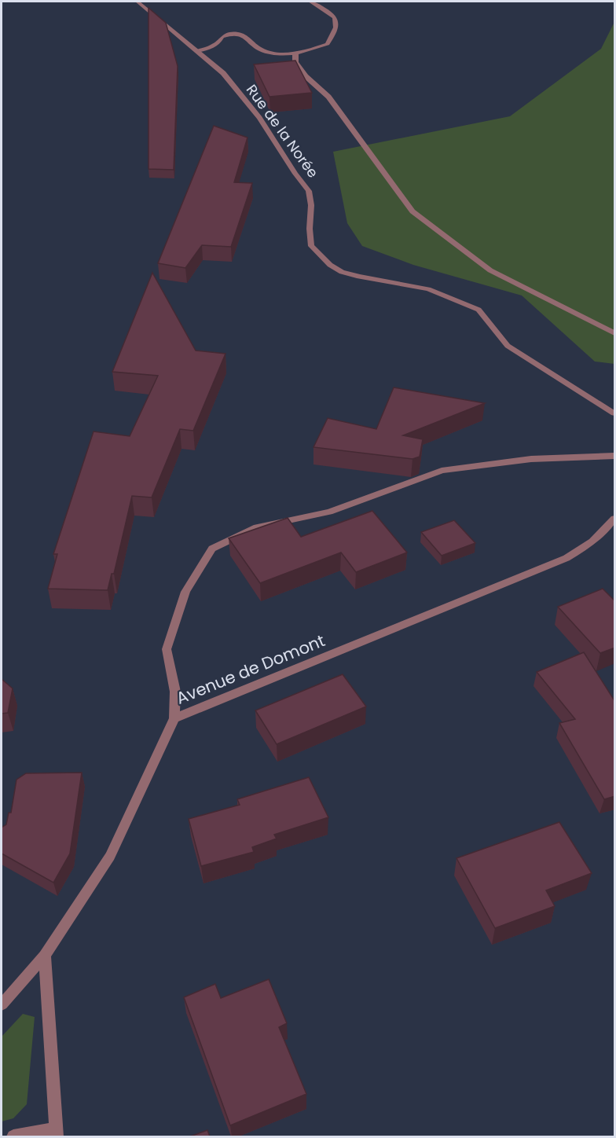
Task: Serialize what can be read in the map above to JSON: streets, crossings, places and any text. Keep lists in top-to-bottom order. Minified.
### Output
{"streets":{"street":["Rue de la Norée","Avenue de Domont"]}}
